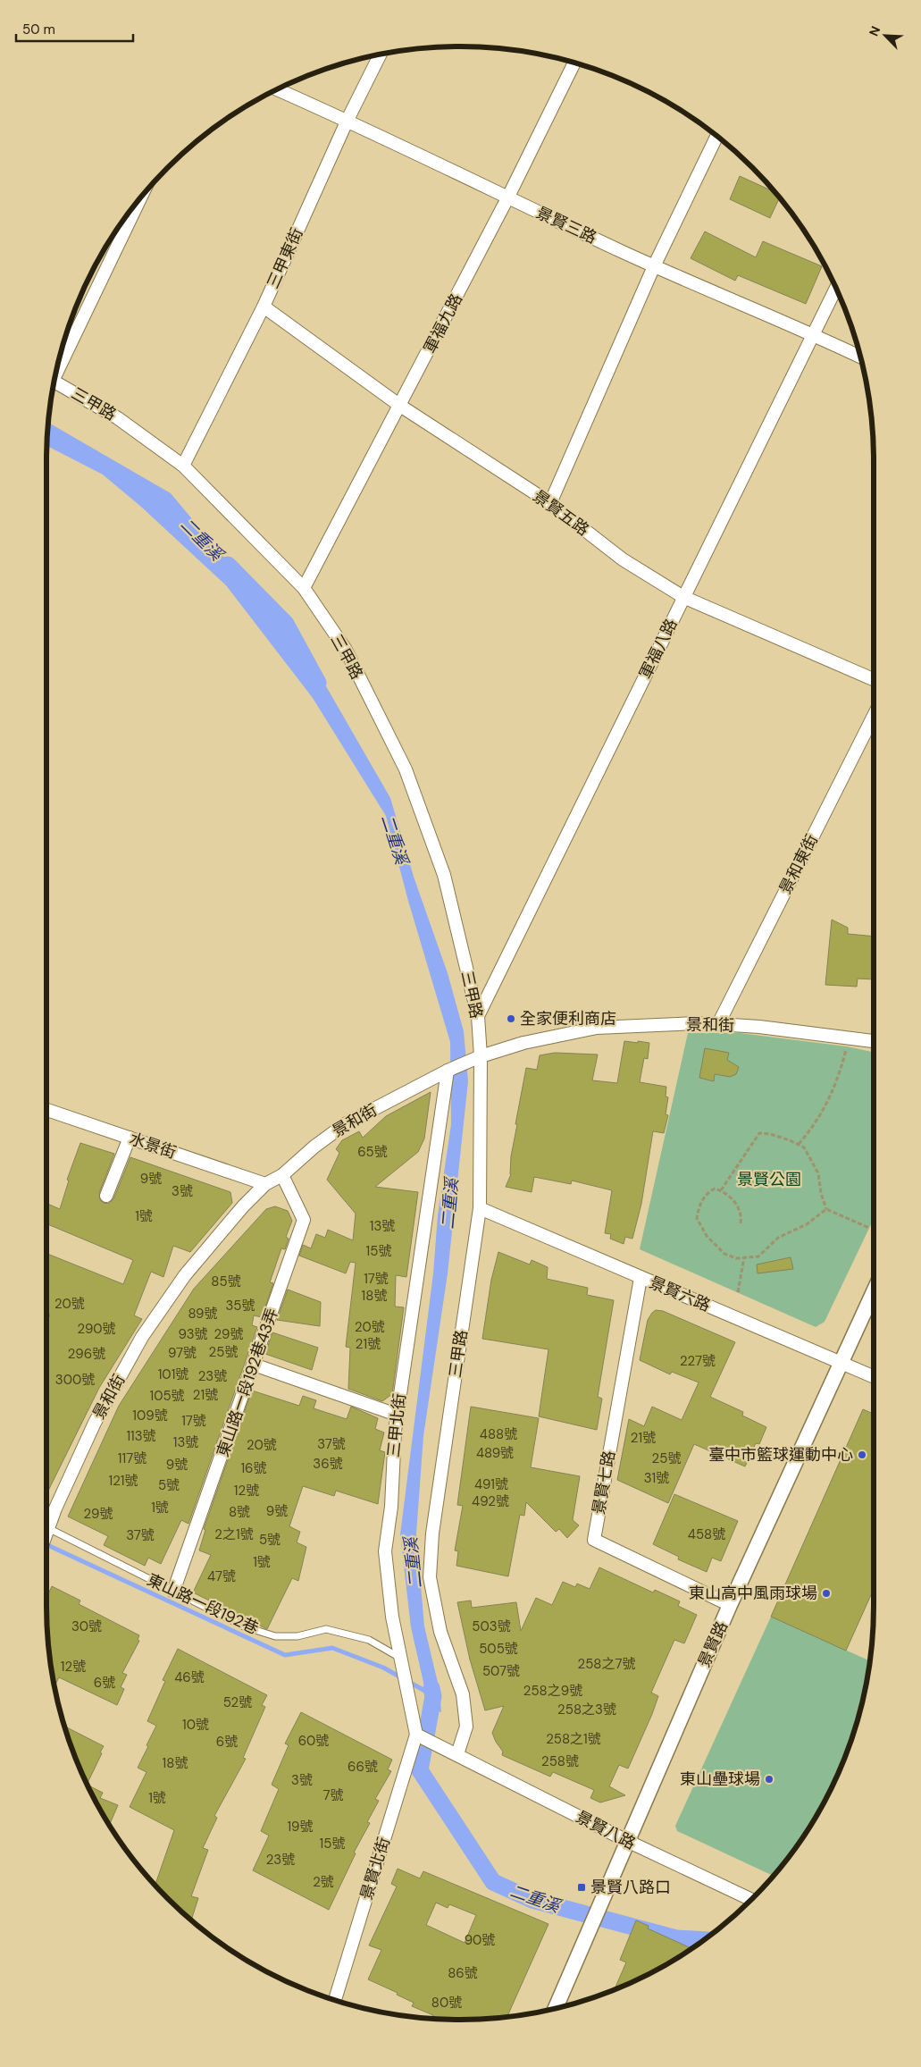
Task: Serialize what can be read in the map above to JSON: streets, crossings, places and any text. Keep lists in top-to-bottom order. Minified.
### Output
{"streets":{"street":["景賢三路","三甲東街","軍福九路","三甲路","景賢五路","軍福八路","景和東街","景和街","水景街","景賢六路","東山路一段192巷43弄","三甲北街","景賢七路","景賢路","景賢八路","景賢北街"],"lane":["東山路一段192巷"]},"crossings":[["景賢三路","三甲東街"],["景賢三路","軍福九路"],["景賢三路","軍福八路"],["三甲東街","三甲路"],["三甲東街","景賢五路"],["軍福九路","三甲路"],["軍福九路","景賢五路"],["三甲路","軍福八路"],["三甲路","景和街"],["三甲路","景賢六路"],["三甲路","景賢八路"],["景賢五路","軍福八路"],["景和東街","景和街"],["景和街","水景街"],["景和街","東山路一段192巷43弄"],["景和街","三甲北街"],["景賢六路","景賢七路"],["景賢六路","景賢路"],["東山路一段192巷43弄","東山路一段192巷"],["三甲北街","東山路一段192巷"],["三甲北街","景賢北街"],["景賢七路","景賢路"],["景賢路","景賢八路"]],"water":["二重溪"],"parks":["景賢公園"],"places":{"other":["全家便利商店","臺中市籃球運動中心","東山高中風雨球場","東山壘球場"],"transit":["景賢八路口"]},"house_numbers":["65號","9號","3號","1號","13號","15號","17號","85號","18號","20號","35號","89號","20號","290號","93號","29號","21號","25號","97號","296號","227號","101號","23號","300號","21號","105號","109號","17號","488號","113號","21號","13號","37號","20號","489號","117號","25號","36號","9號","16號","31號","121號","491號","5號","12號","492號","1號","9號","8號","29號","2之1號","458號","37號","5號","1號","47號","30號","503號","505號","258之7號","12號","507號","46號","6號","258之9號","52號","258之3號","10號","258之1號","60號","6號","258號","18號","66號","3號","7號","1號","19號","15號","23號","2號","90號","86號","80號"],"scale_bar":"50 m","north":"top left"}
